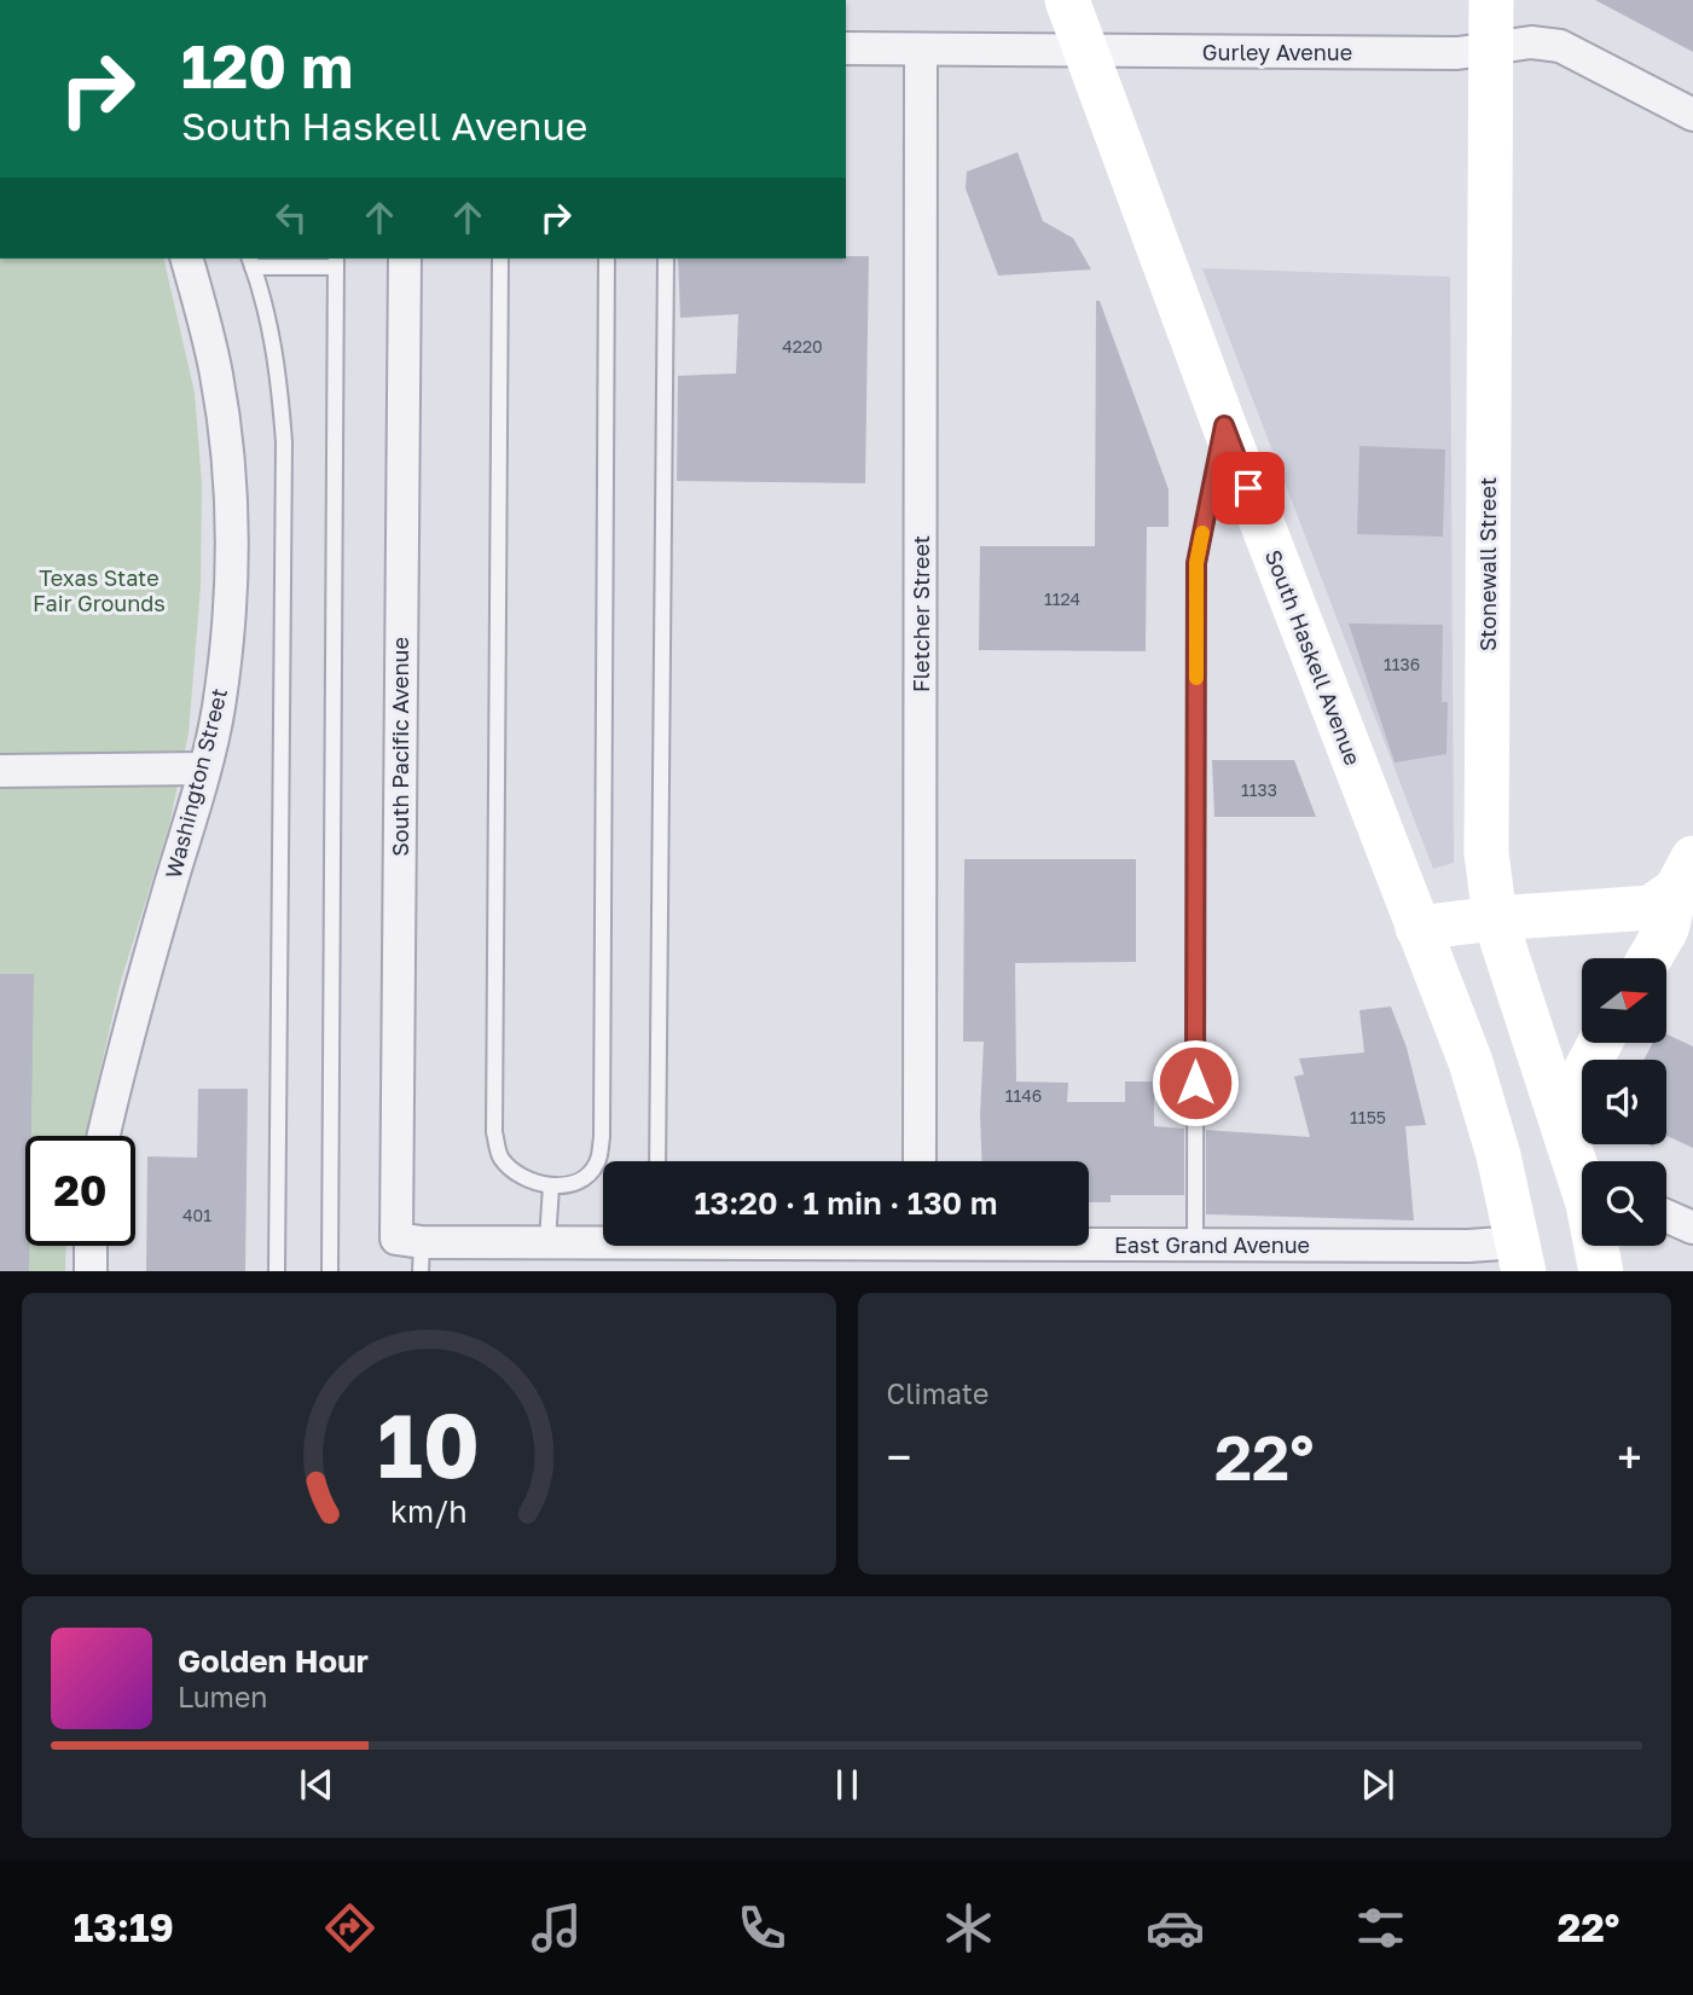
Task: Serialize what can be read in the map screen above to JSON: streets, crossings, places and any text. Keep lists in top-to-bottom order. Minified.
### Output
{"streets":{"main road":["Stonewall Street","South Haskell Avenue"],"street":["Gurley Avenue","Fletcher Street","South Pacific Avenue","Washington Street","East Grand Avenue"]},"crossings":[["Gurley Avenue","Stonewall Street"],["Gurley Avenue","Fletcher Street"],["Gurley Avenue","South Haskell Avenue"],["South Haskell Avenue","East Grand Avenue"],["South Pacific Avenue","East Grand Avenue"]],"parks":["Texas State Fair Grounds"],"house_numbers":["4220","1124","1136","1133","1146","1155","401"],"north":"right","page":{"turn":["120 m","South Haskell Avenue"],"limit":"20","trip":"13:20 · 1 min · 130 m","tile":"Climate","heat":["−","22°","+"],"song":["Golden Hour","Lumen"],"tabs":["13:19","22°"],"gauge":["10","km/h"]}}
